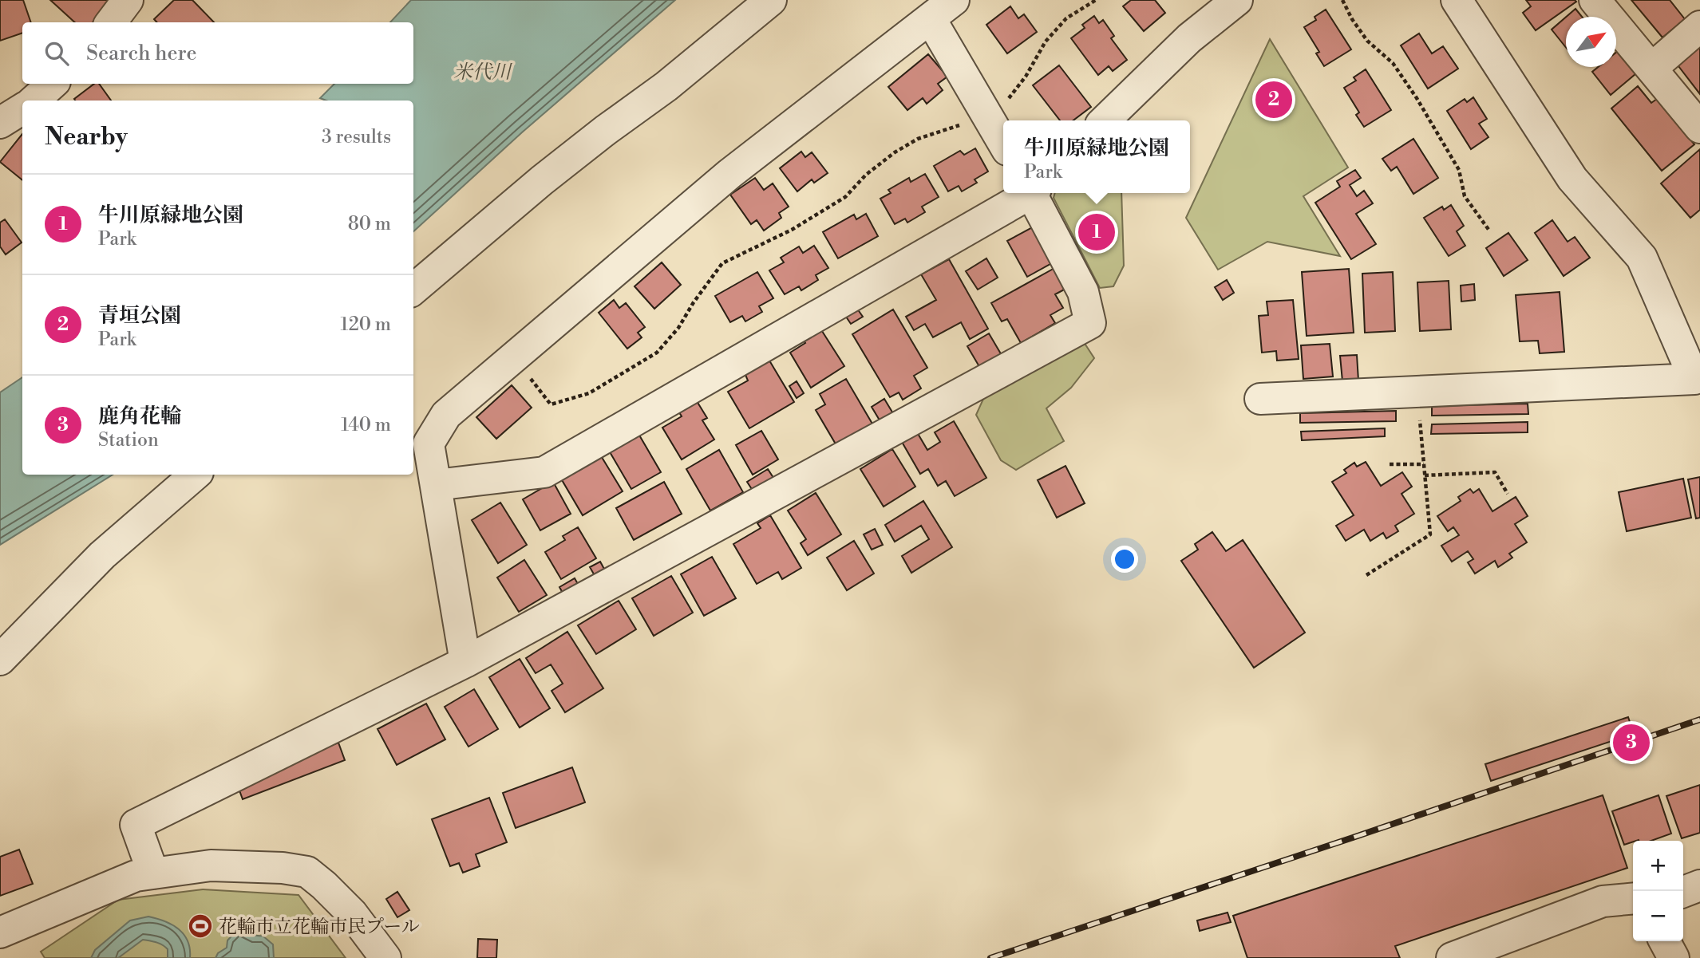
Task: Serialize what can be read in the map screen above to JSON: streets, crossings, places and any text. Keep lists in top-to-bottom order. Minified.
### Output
{"water":["米代川"],"places":{"sports":["花輪市立花輪市民プール"]},"north":"top right","page":{"search":"Search here","pins":["2","1","3"],"heading":["Nearby","3 results"],"popup":["牛川原緑地公園","Park"],"list":[{"mark":"1","name":"牛川原緑地公園","note":"Park","value":"80 m"},{"mark":"2","name":"青垣公園","note":"Park","value":"120 m"},{"mark":"3","name":"鹿角花輪","note":"Station","value":"140 m"}],"map_buttons":["+","−"]}}
